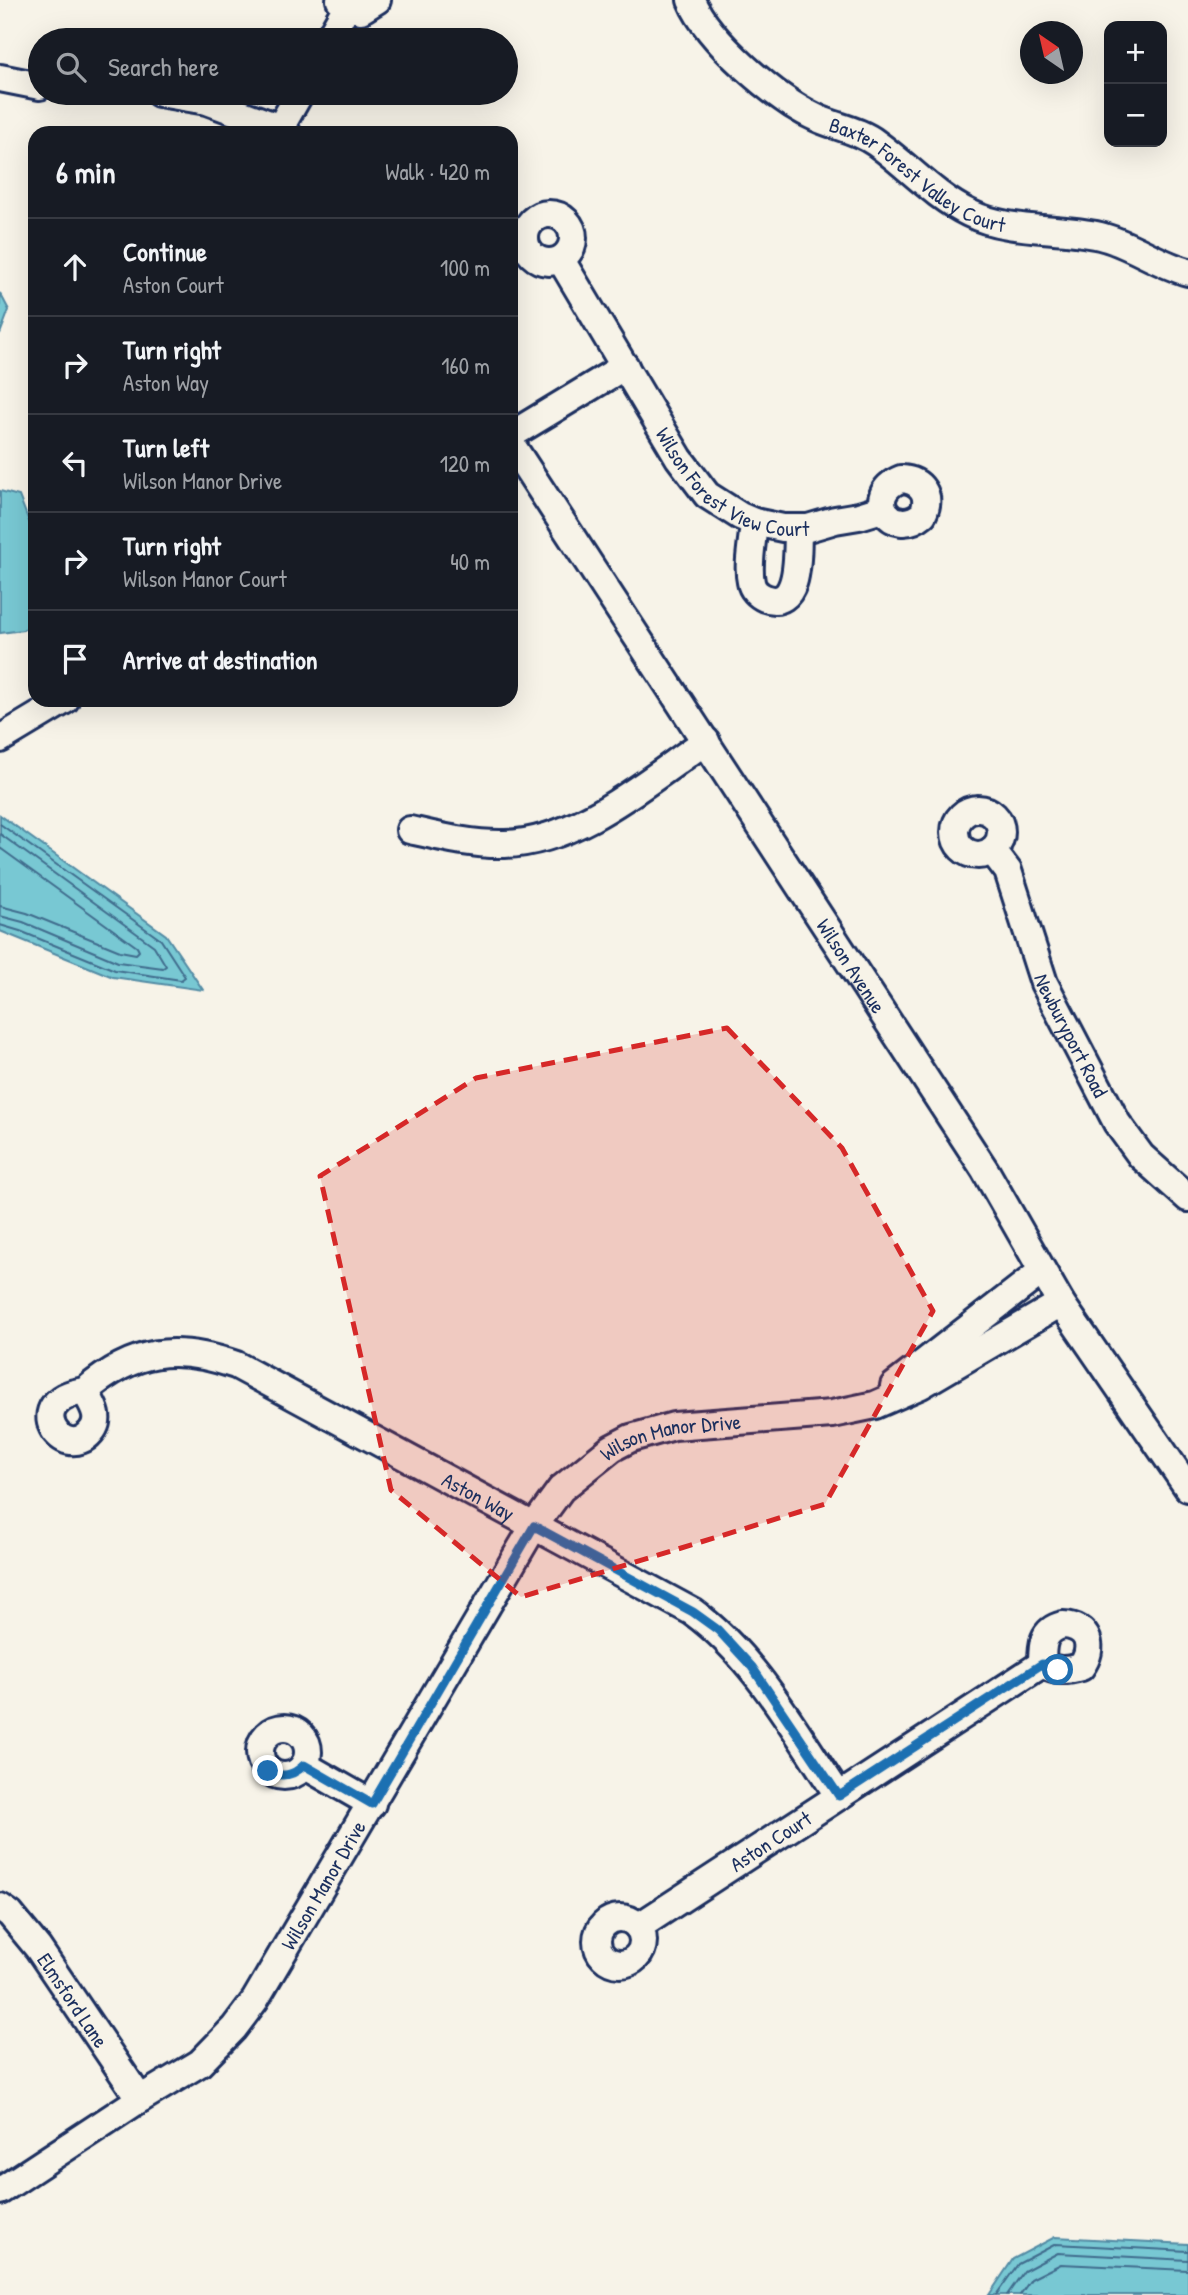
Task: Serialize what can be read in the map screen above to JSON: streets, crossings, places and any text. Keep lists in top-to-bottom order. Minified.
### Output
{"streets":{"street":["Baxter Forest Valley Court","Wilson Forest View Court","Wilson Avenue","Newburyport Road","Wilson Manor Drive","Aston Way","Aston Court","Elmsford Lane"]},"crossings":[["Wilson Avenue","Wilson Manor Drive"],["Wilson Manor Drive","Aston Way"],["Wilson Manor Drive","Elmsford Lane"],["Aston Way","Aston Court"]],"north":"top left","page":{"map_buttons":["+","−"],"search":"Search here","heading":["6 min","Walk · 420 m"],"list":[["Continue","Aston Court","100 m"],["Turn right","Aston Way","160 m"],["Turn left","Wilson Manor Drive","120 m"],["Turn right","Wilson Manor Court","40 m"],"Arrive at destination"]}}
